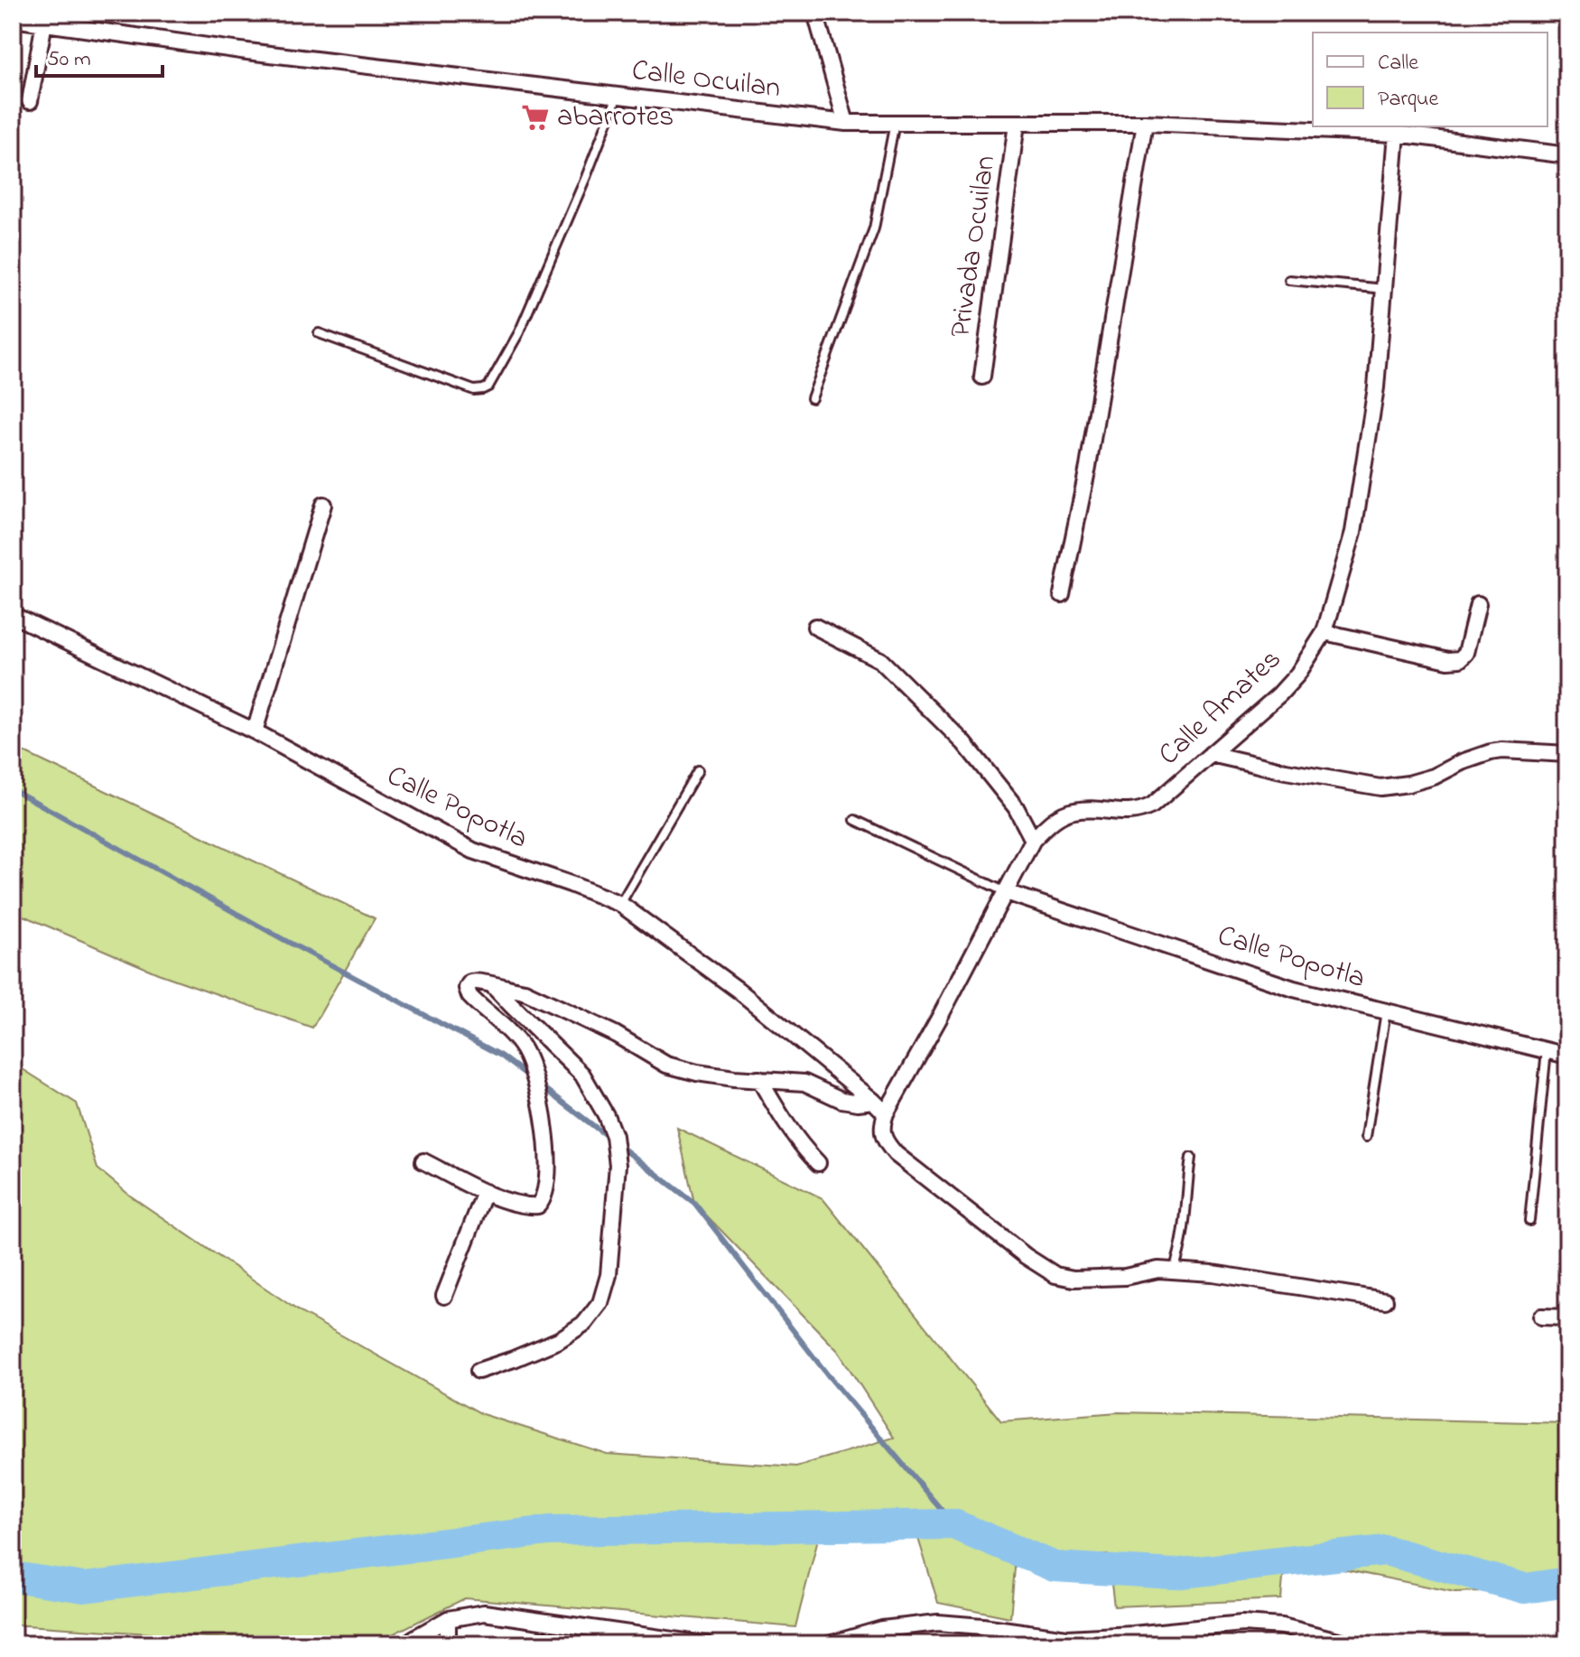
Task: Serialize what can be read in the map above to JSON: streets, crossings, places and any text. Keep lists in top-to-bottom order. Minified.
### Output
{"streets":{"street":["Calle Ocuilan","Privada Ocuilan","Calle Amates","Calle Popotla"]},"crossings":[["Calle Ocuilan","Privada Ocuilan"],["Calle Ocuilan","Calle Amates"],["Calle Amates","Calle Popotla"]],"places":{"supermarket":["abarrotes"]},"legend":["Calle","Parque"],"scale_bar":"50 m"}
